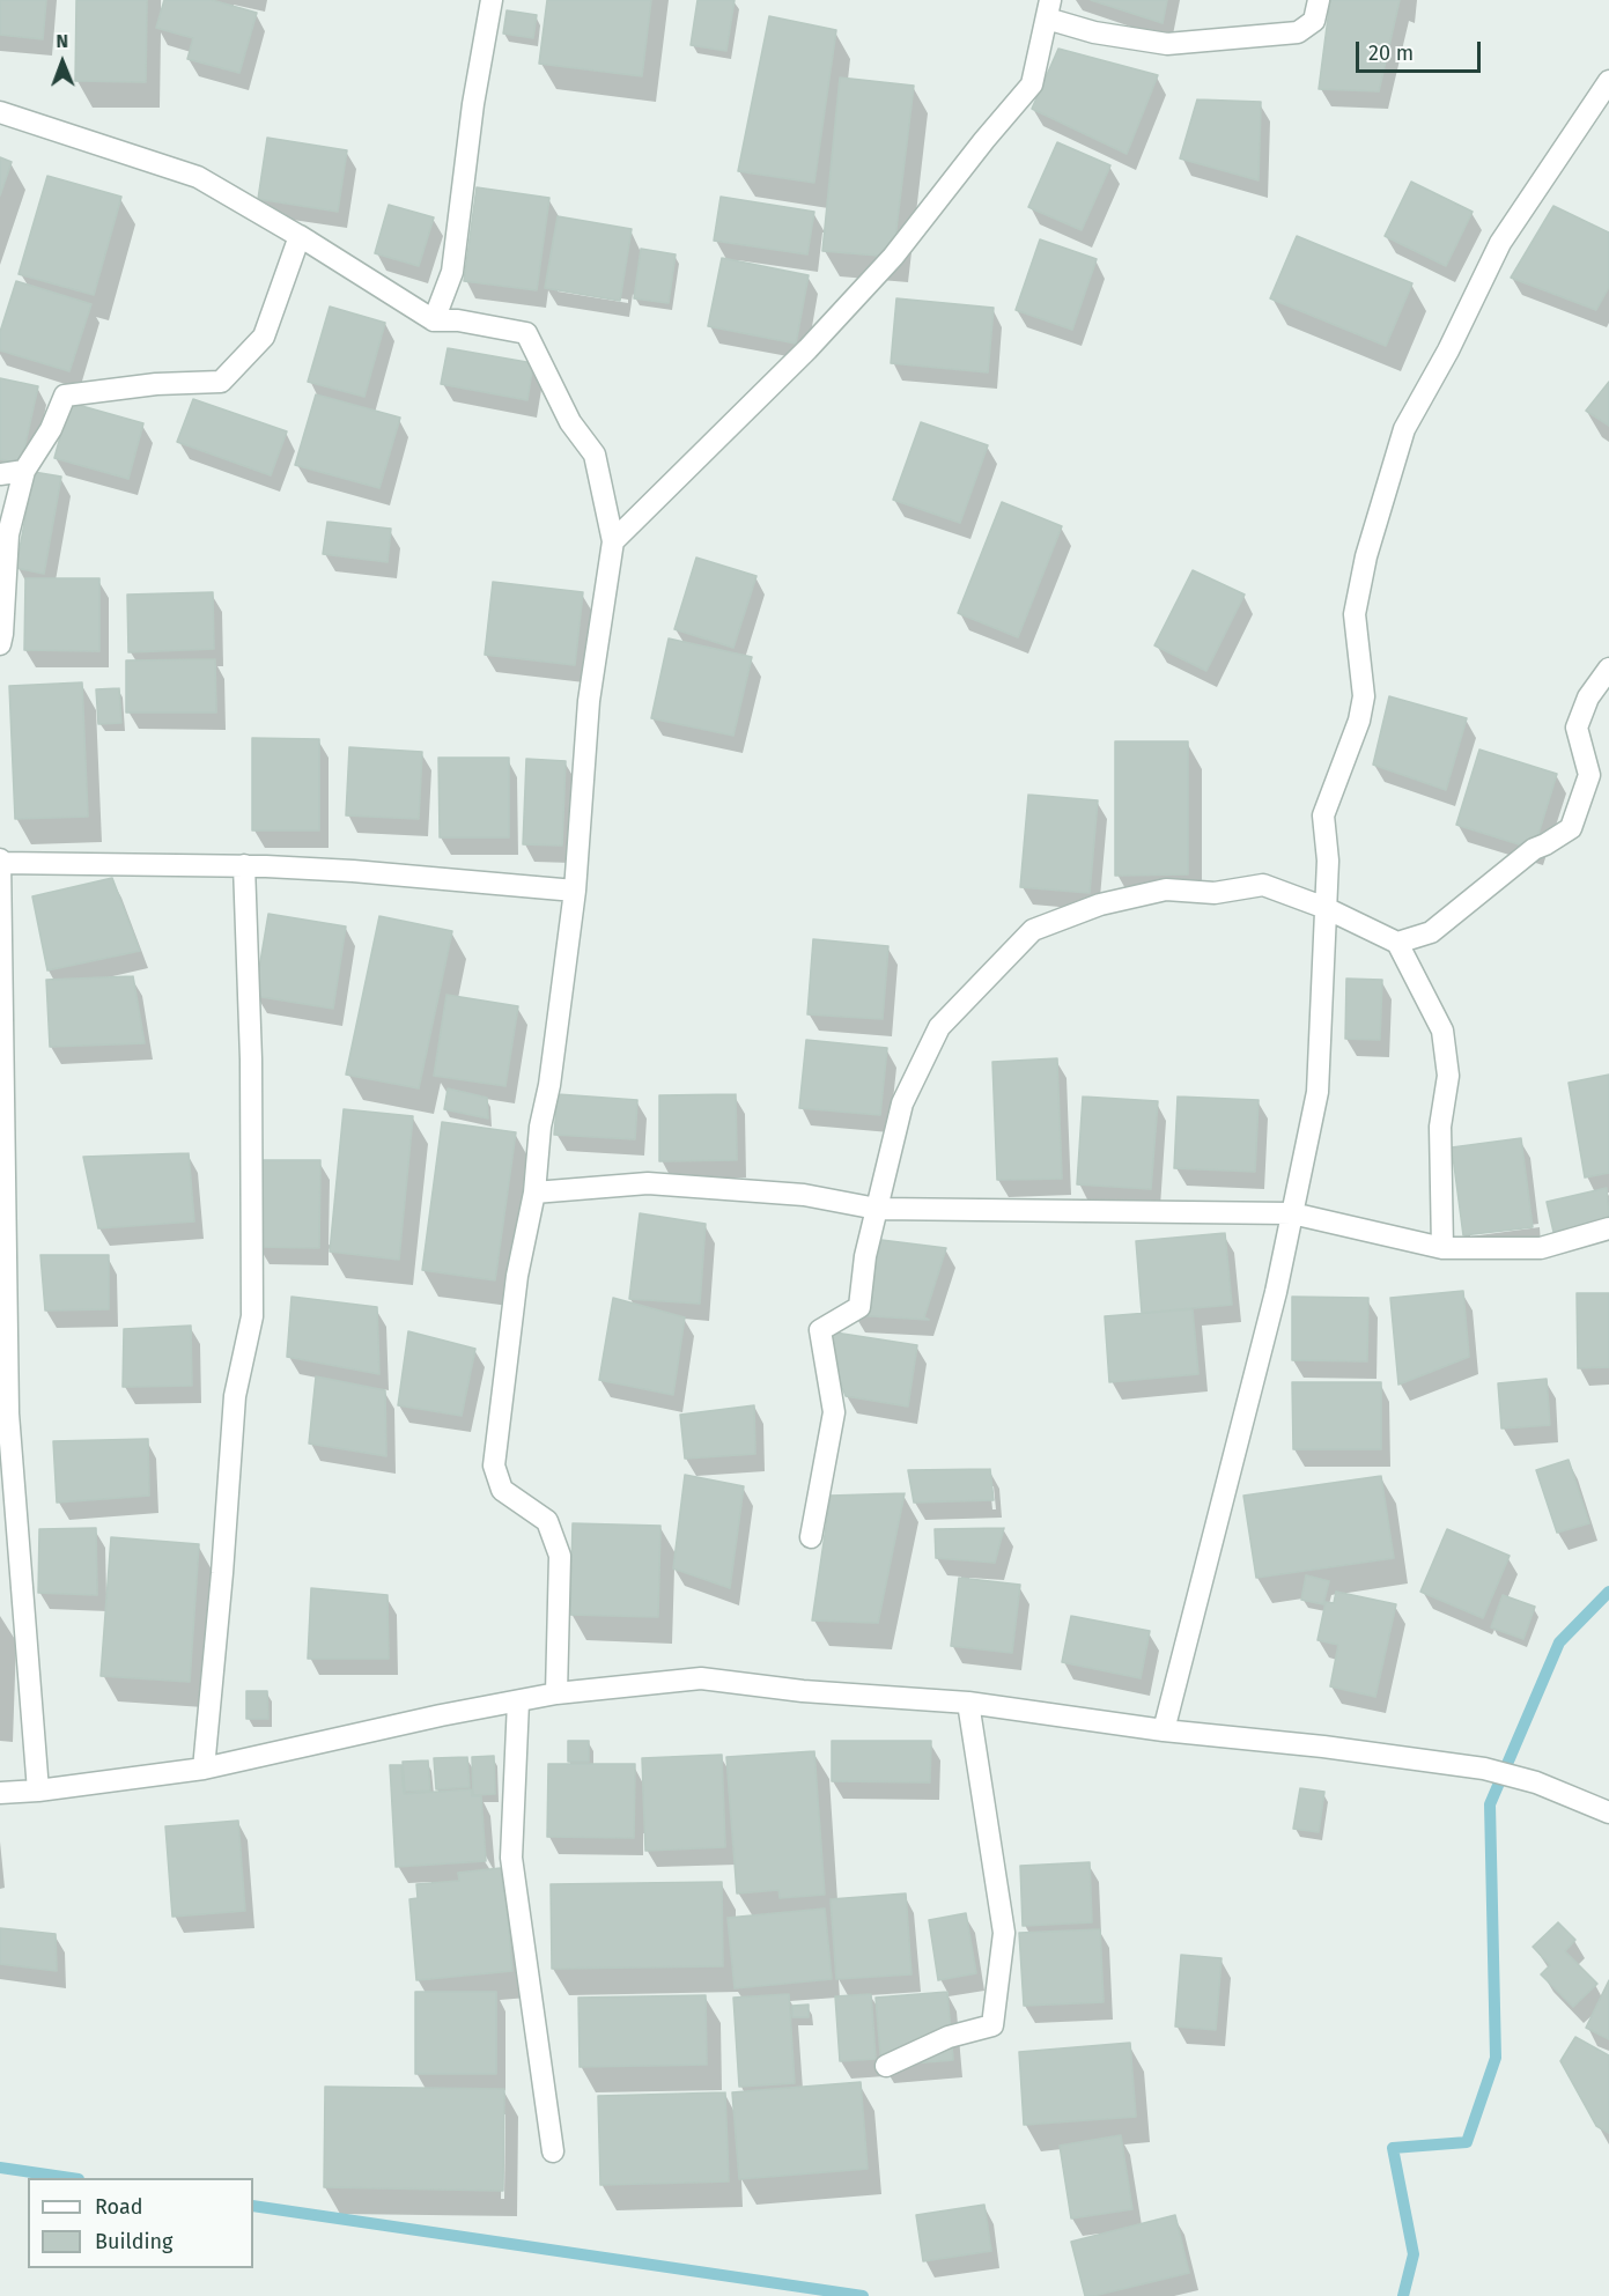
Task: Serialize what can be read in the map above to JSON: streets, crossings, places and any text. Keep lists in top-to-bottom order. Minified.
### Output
{"legend":["Road","Building"],"scale_bar":"20 m","north":"top"}
